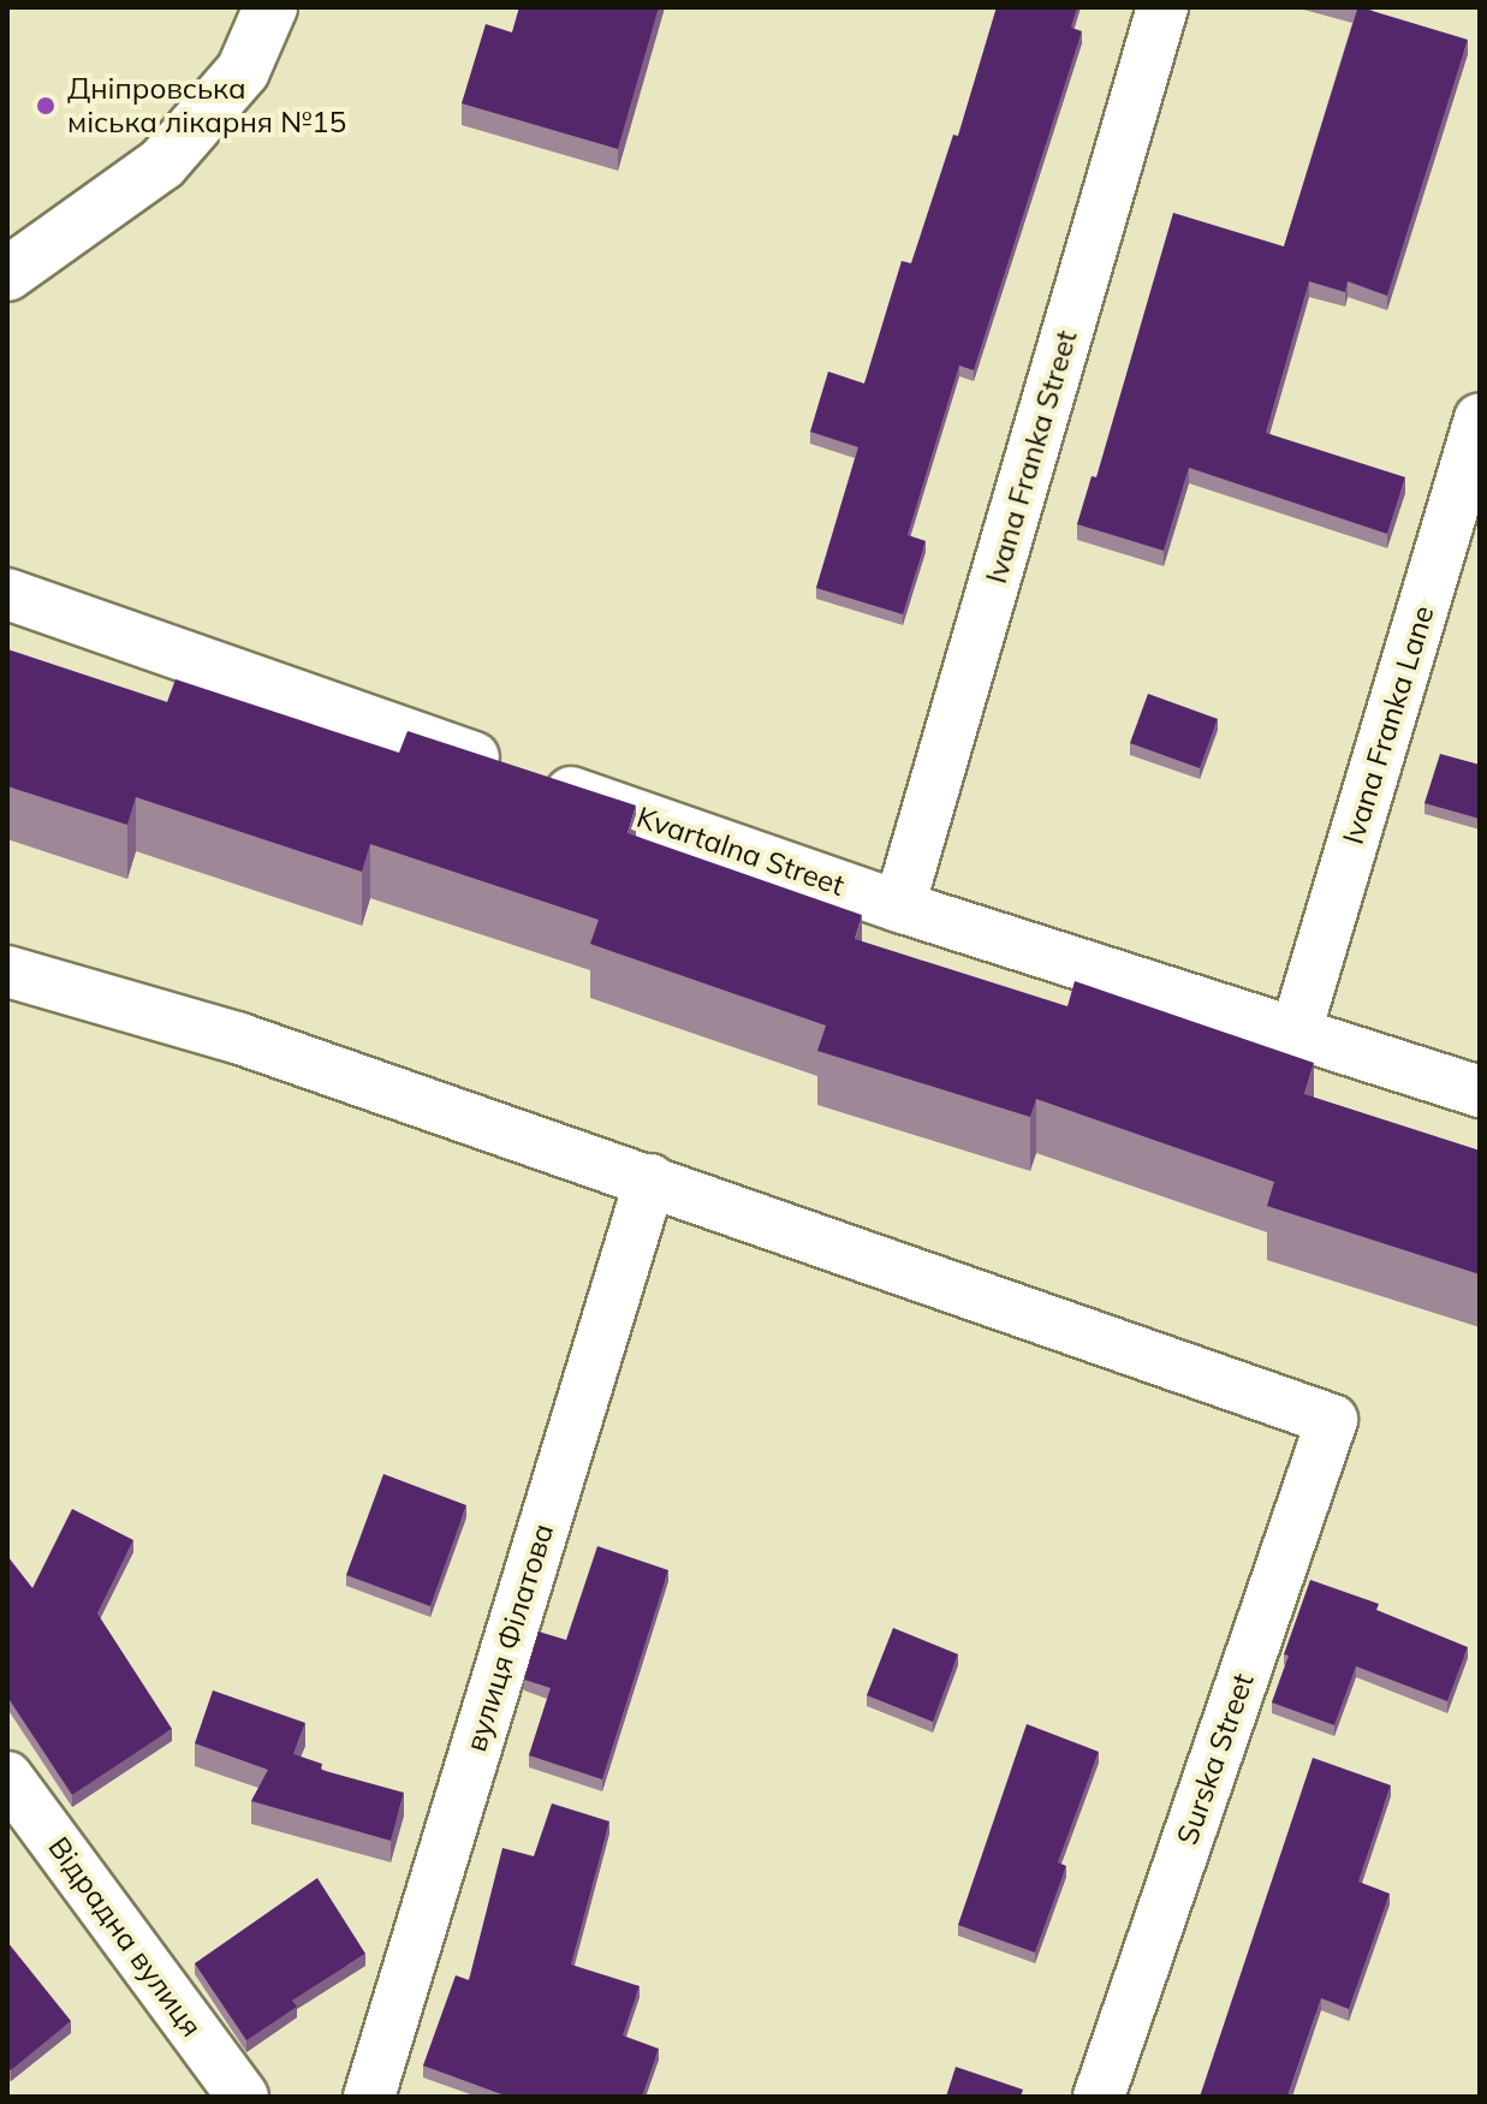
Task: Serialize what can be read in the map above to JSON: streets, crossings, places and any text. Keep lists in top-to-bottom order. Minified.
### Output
{"streets":{"street":["Ivana Franka Street","Ivana Franka Lane","Kvartalna Street","вулиця Філатова","Surska Street","Відрадна вулиця"]},"crossings":[["Ivana Franka Street","Kvartalna Street"],["Ivana Franka Lane","Kvartalna Street"],["вулиця Філатова","Surska Street"]],"places":["Дніпровська міська лікарня №15"]}
